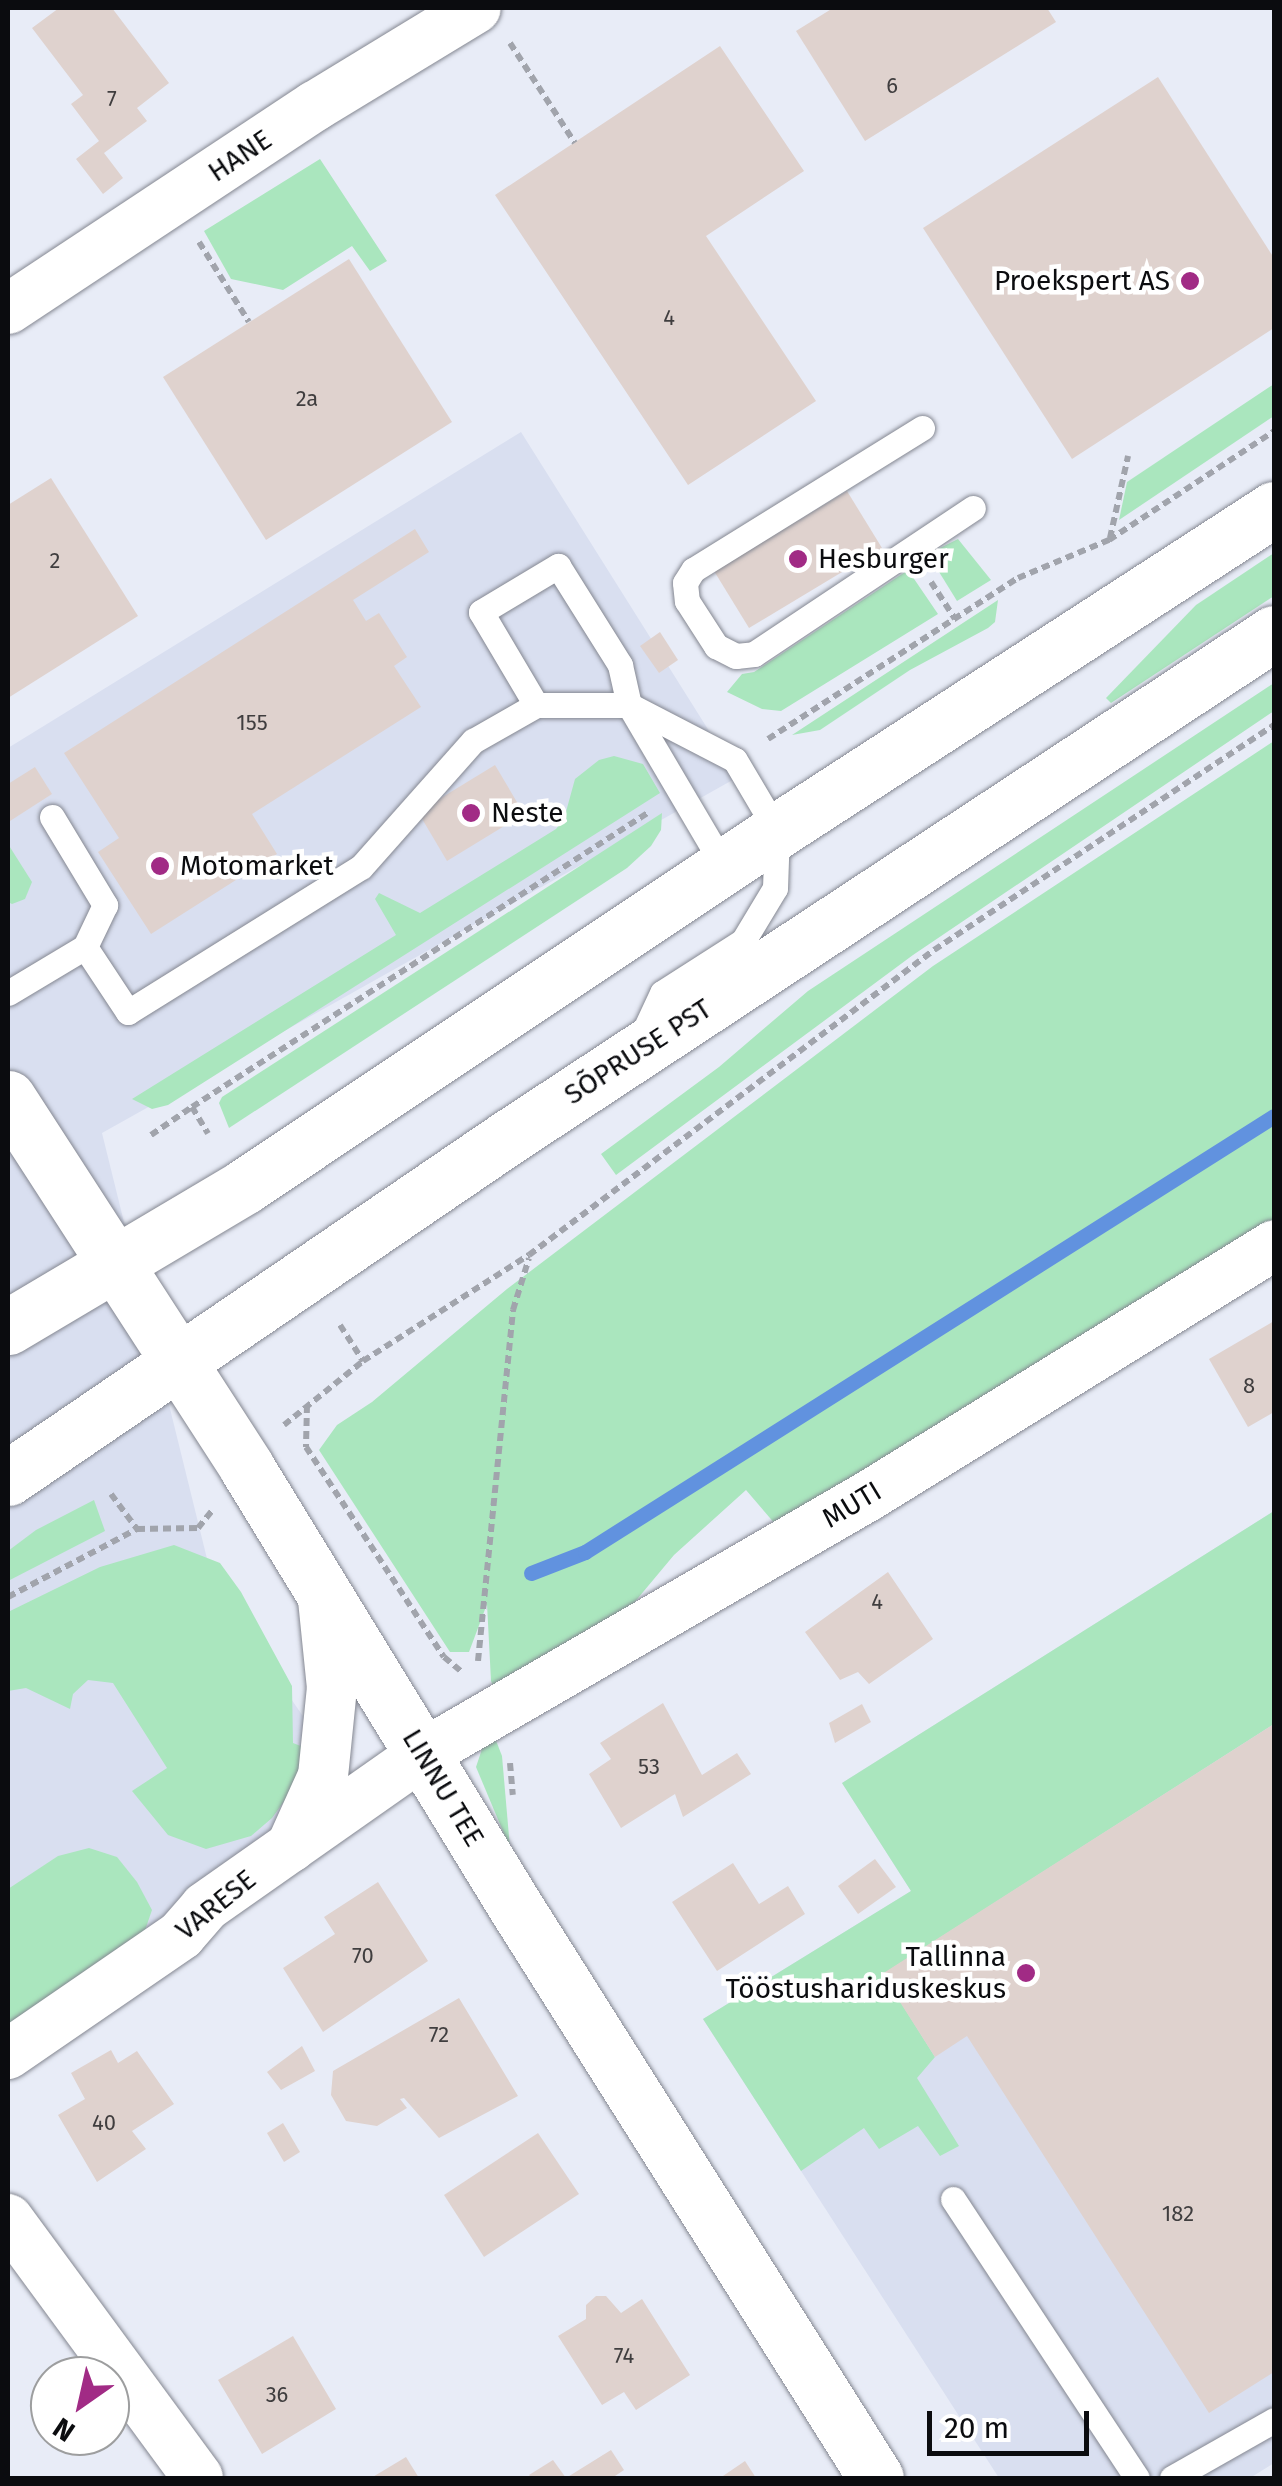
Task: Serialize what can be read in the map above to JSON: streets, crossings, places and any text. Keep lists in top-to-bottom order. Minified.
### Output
{"streets":{"main road":["SÕPRUSE PST","LINNU TEE"],"street":["HANE","MUTI","VARESE"]},"crossings":[["SÕPRUSE PST","LINNU TEE"],["MUTI","LINNU TEE"],["MUTI","VARESE"],["LINNU TEE","VARESE"]],"places":["Proekspert AS","Hesburger","Neste","Motomarket","Tallinna Tööstushariduskeskus"],"house_numbers":["6","7","4","2a","2","155","8","4","53","70","72","40","182","74","36"],"scale_bar":"20 m","north":"bottom left"}
